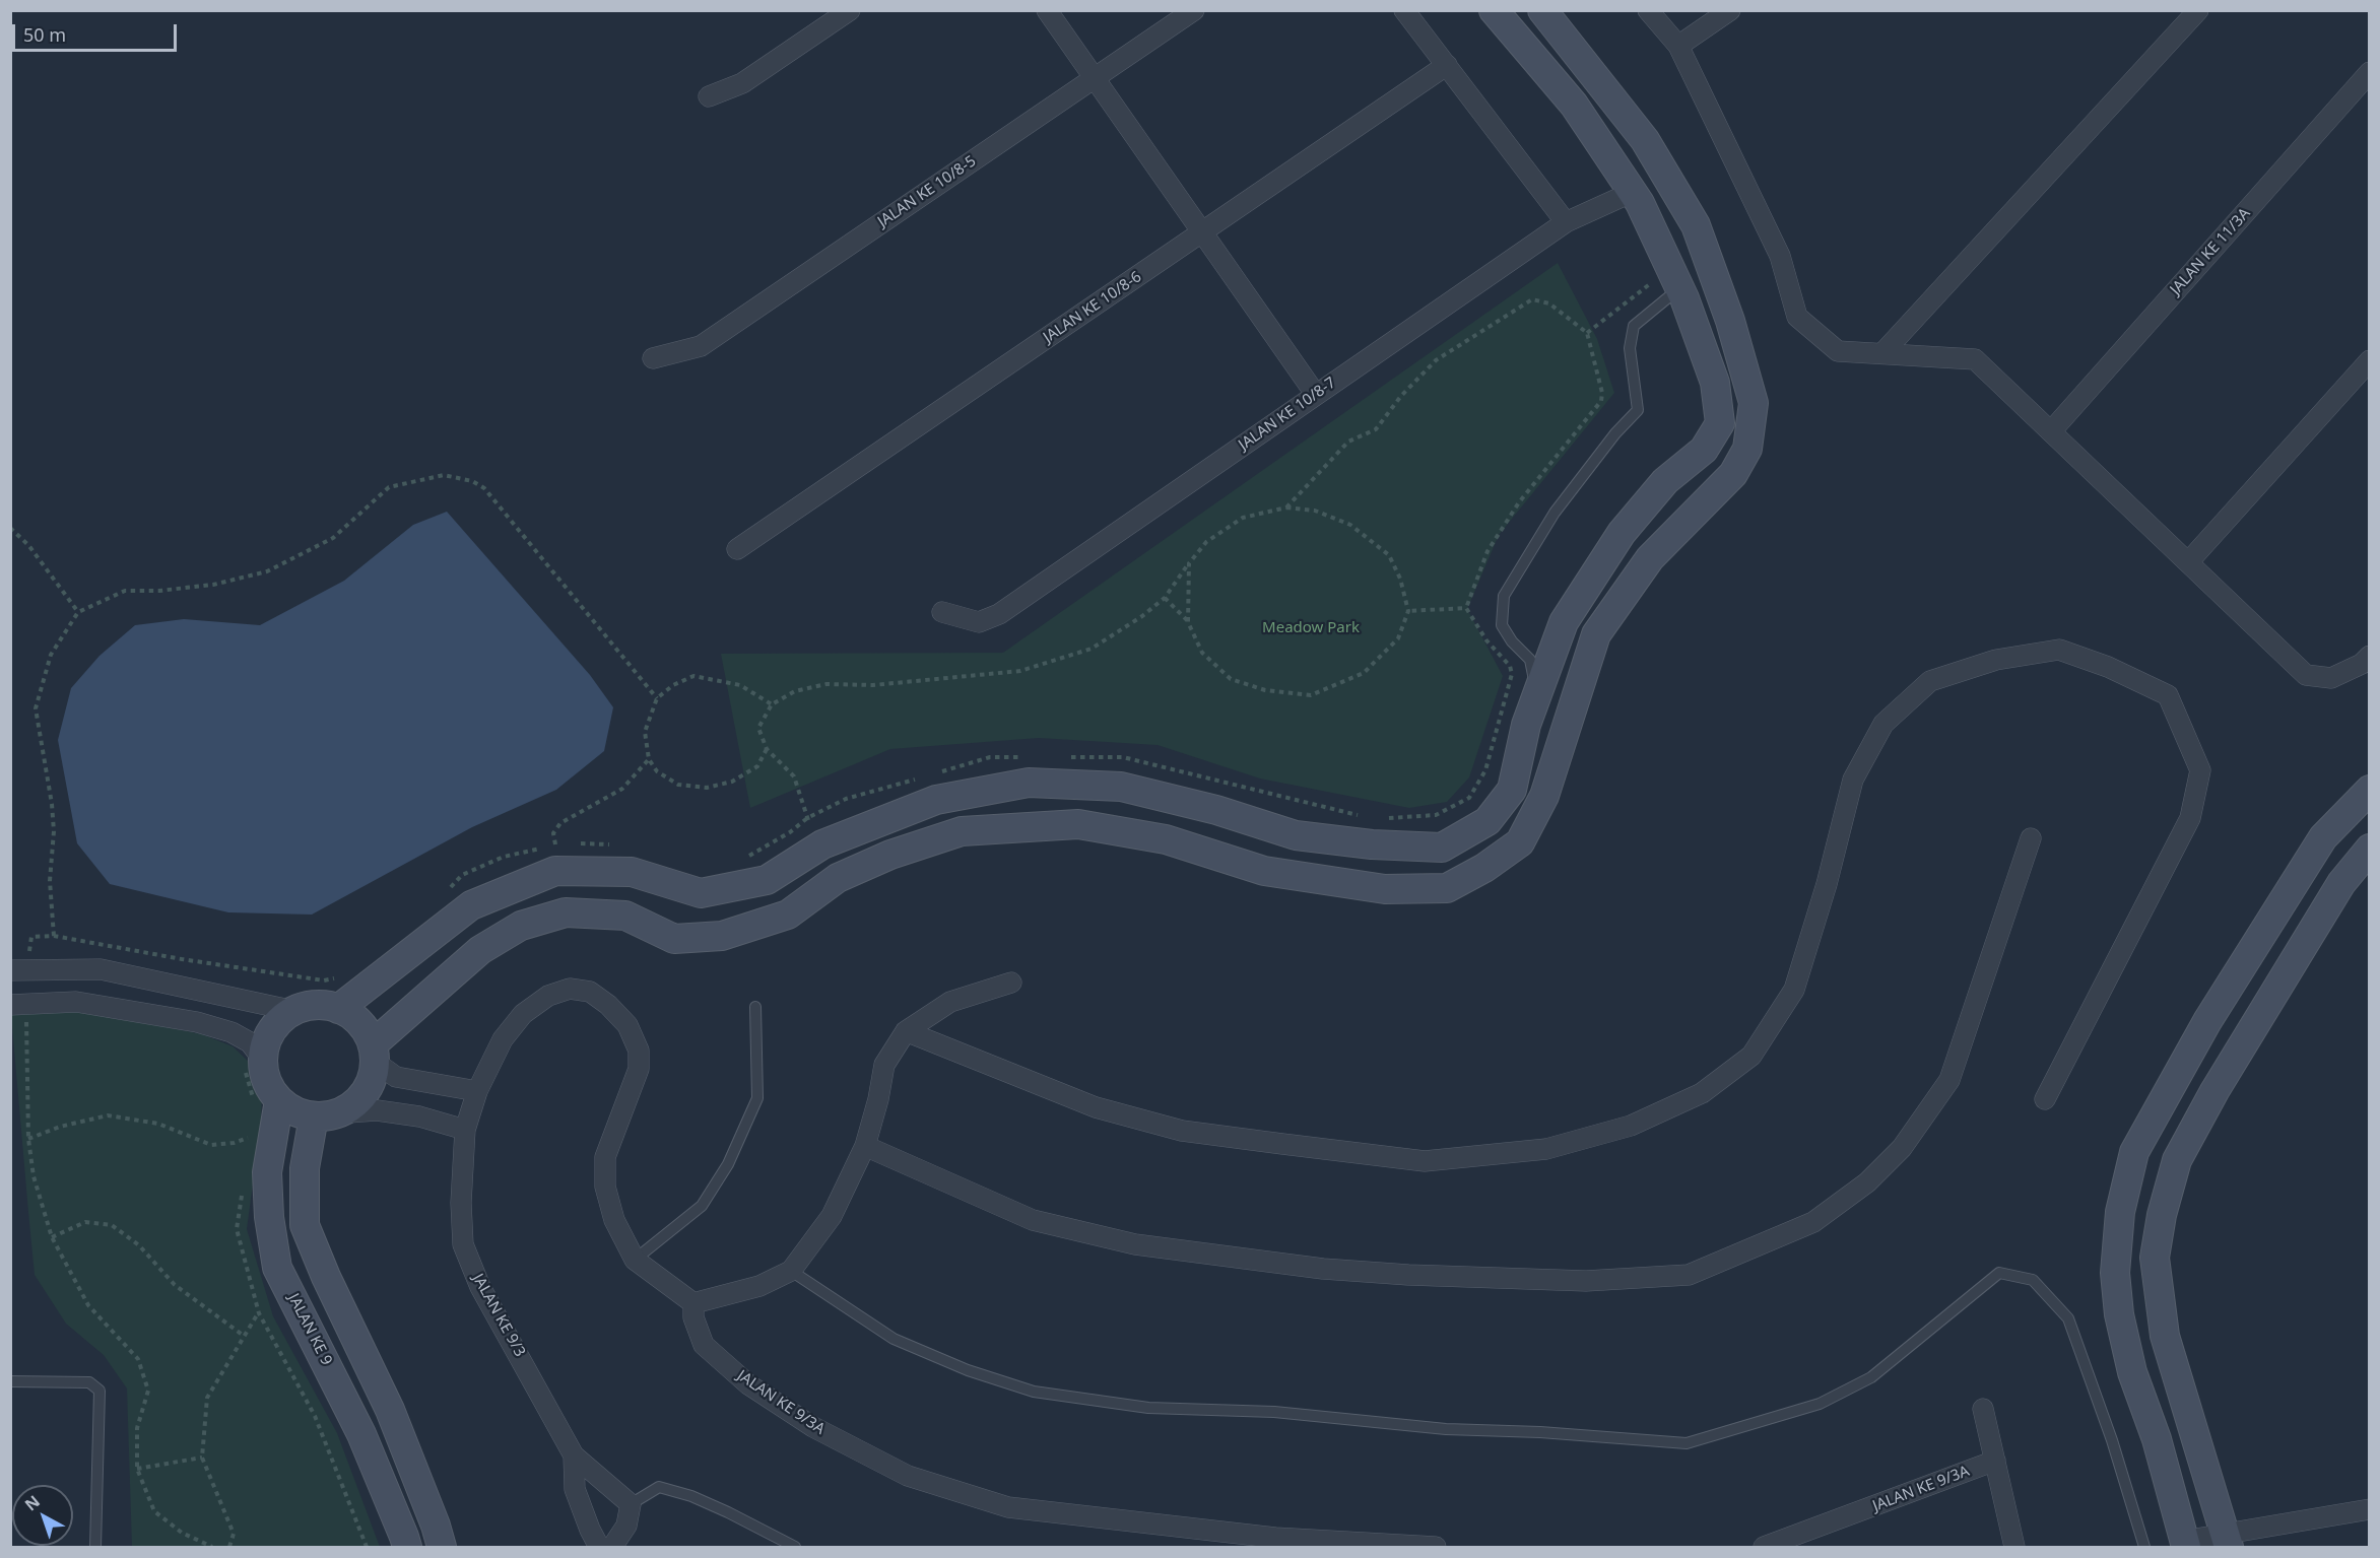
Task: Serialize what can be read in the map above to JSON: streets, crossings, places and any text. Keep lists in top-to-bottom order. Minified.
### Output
{"streets":{"street":["JALAN KE 10/8-5","JALAN KE 11/3A","JALAN KE 10/8-6","JALAN KE 10/8-7","JALAN KE 9/3","JALAN KE 9","JALAN KE 9/3A"]},"parks":["Meadow Park"],"scale_bar":"50 m","north":"top left"}
